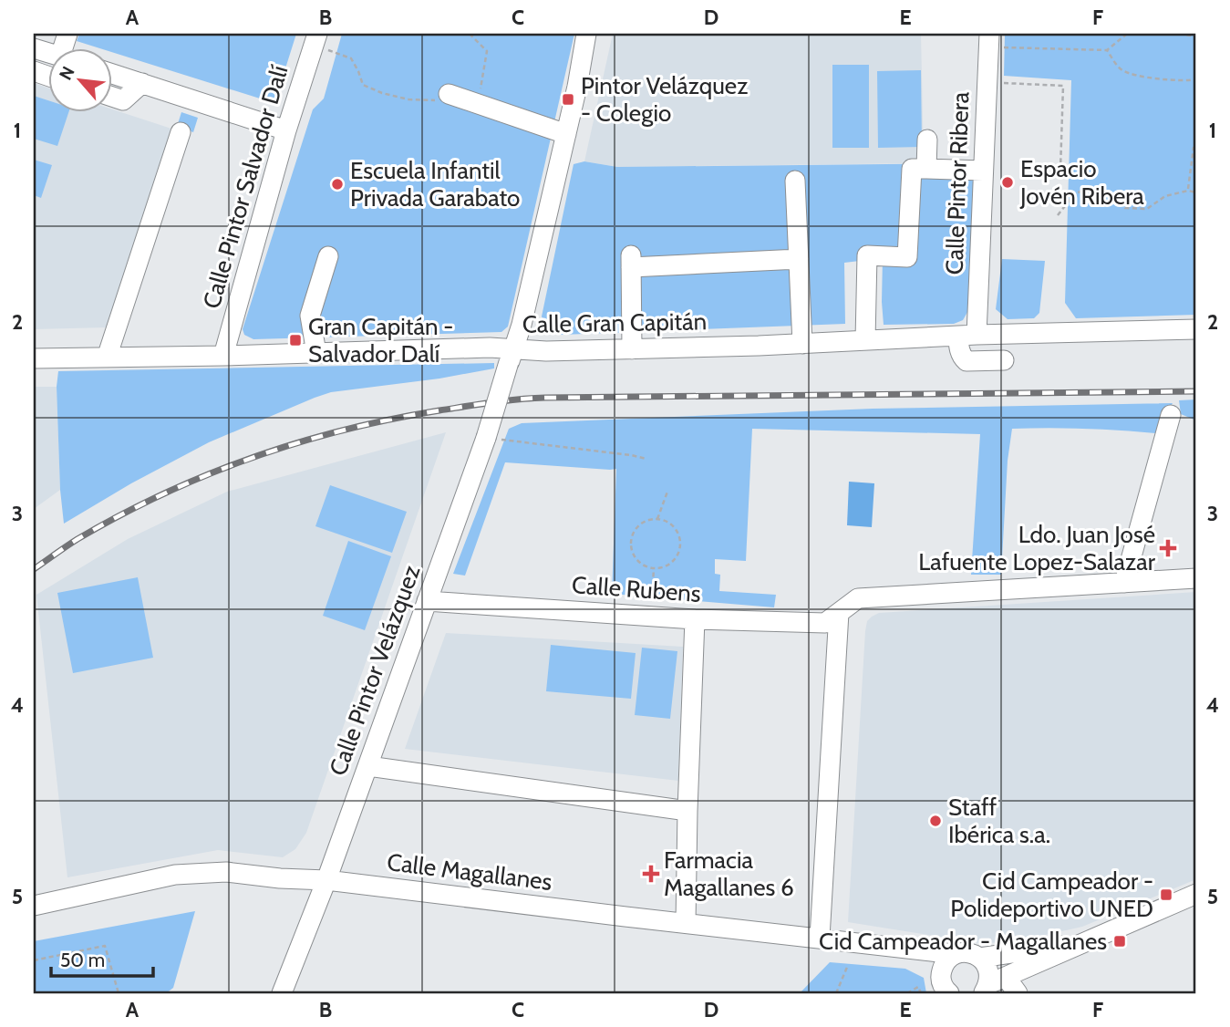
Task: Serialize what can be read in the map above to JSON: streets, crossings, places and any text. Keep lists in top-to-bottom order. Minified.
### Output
{"streets":{"street":["Calle Pintor Ribera","Calle Pintor Salvador Dalí","Calle Gran Capitán","Calle Rubens","Calle Pintor Velázquez","Calle Magallanes"]},"crossings":[["Calle Pintor Ribera","Calle Gran Capitán"],["Calle Pintor Salvador Dalí","Calle Gran Capitán"],["Calle Gran Capitán","Calle Pintor Velázquez"],["Calle Rubens","Calle Pintor Velázquez"],["Calle Pintor Velázquez","Calle Magallanes"]],"places":{"transit":["Pintor Velázquez - Colegio","Gran Capitán - Salvador Dalí","Cid Campeador - Polideportivo UNED","Cid Campeador - Magallanes"],"other":["Espacio Jovén Ribera","Escuela Infantil Privada Garabato","Staff Ibérica s.a."],"health":["Ldo. Juan José Lafuente Lopez-Salazar","Farmacia Magallanes 6"]},"scale_bar":"50 m","north":"top left","grid":{"columns":["A","B","C","D","E","F"],"rows":["1","2","3","4","5"]}}
